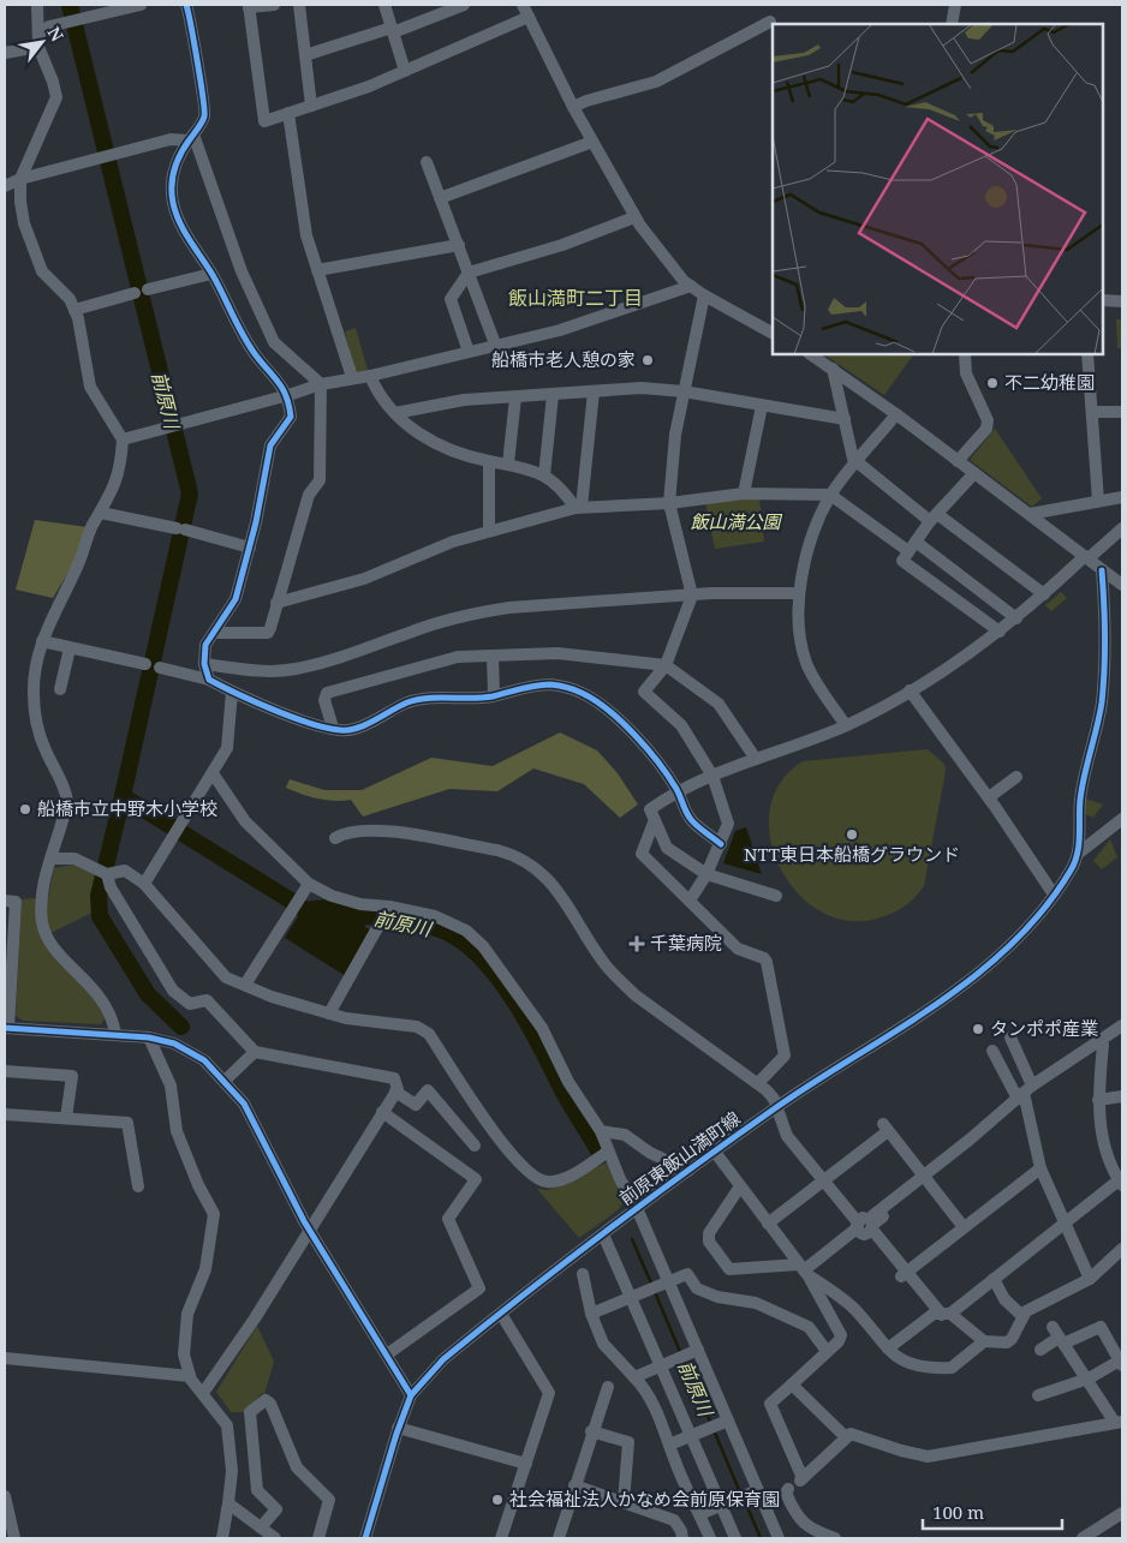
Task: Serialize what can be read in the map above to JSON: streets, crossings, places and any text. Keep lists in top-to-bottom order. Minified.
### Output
{"streets":{"street":["前原東飯山満町線"]},"districts":["飯山満町二丁目"],"water":["前原川"],"parks":["飯山満公園"],"places":{"other":["船橋市老人憩の家","不二幼稚園","船橋市立中野木小学校","NTT東日本船橋グラウンド","タンポポ産業","社会福祉法人かなめ会前原保育園"],"health":["千葉病院"]},"scale_bar":"100 m","north":"top right"}
